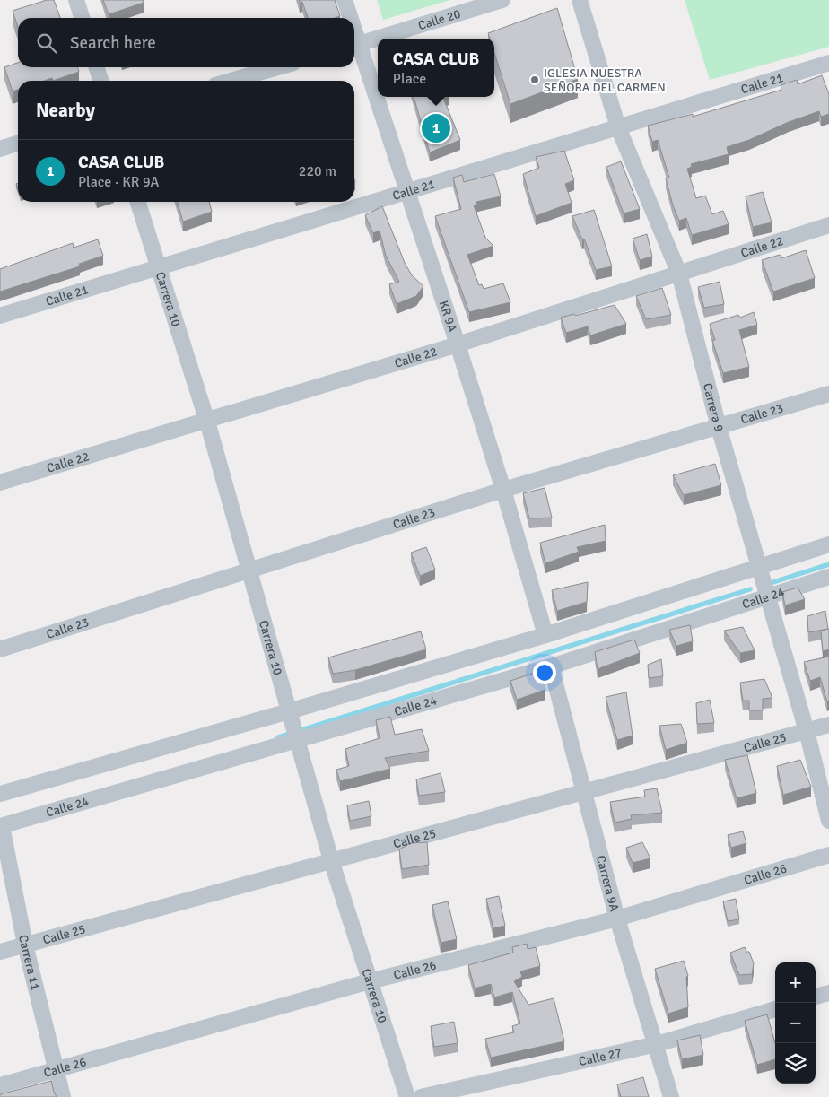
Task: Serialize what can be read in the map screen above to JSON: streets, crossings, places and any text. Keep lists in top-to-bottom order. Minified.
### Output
{"streets":{"street":["Calle 20","Calle 21","Calle 22","Carrera 10","KR 9A","Carrera 9","Calle 23","Calle 24","Calle 25","Calle 26","Carrera 9A","Carrera 11","Calle 27"]},"crossings":[["Calle 20","KR 9A"],["Calle 21","Carrera 10"],["Calle 21","KR 9A"],["Calle 21","Carrera 9"],["Calle 22","Carrera 10"],["Calle 22","KR 9A"],["Calle 22","Carrera 9"],["Carrera 10","Calle 23"],["Carrera 10","Calle 24"],["Carrera 10","Calle 25"],["Carrera 10","Calle 26"],["KR 9A","Calle 23"],["Carrera 9","Calle 23"],["Carrera 9","Calle 24"],["Carrera 9","Calle 25"],["Calle 24","Carrera 9A"],["Calle 24","Carrera 11"],["Calle 25","Carrera 9A"],["Calle 25","Carrera 11"],["Calle 26","Carrera 9A"],["Calle 26","Carrera 11"],["Carrera 9A","Calle 27"]],"places":["IGLESIA NUESTRA SEÑORA DEL CARMEN"],"page":{"search":"Search here","popup":["CASA CLUB","Place"],"heading":"Nearby","pins":"1","list":[{"mark":"1","name":"CASA CLUB","note":"Place · KR 9A","value":"220 m"}],"map_buttons":["+","−"]}}
